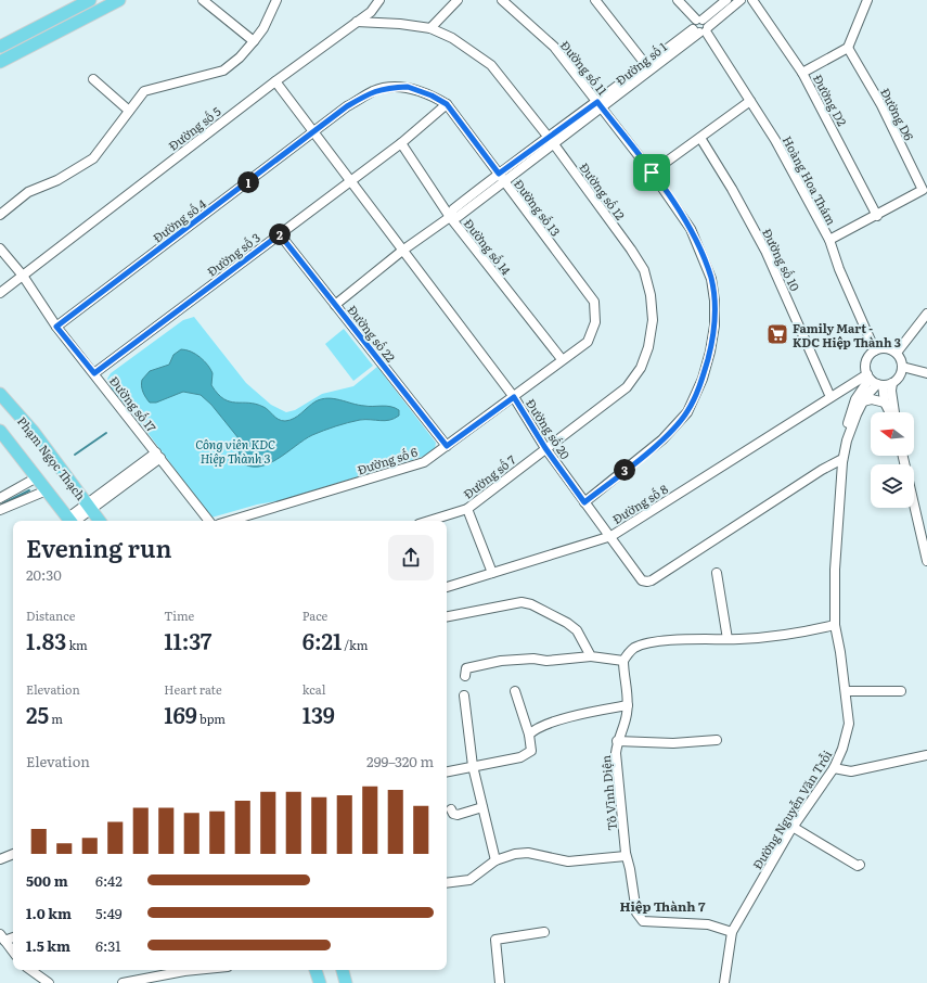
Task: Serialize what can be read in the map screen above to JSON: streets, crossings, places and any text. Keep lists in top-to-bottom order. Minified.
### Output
{"streets":{"main road":["Phạm Ngọc Thạch"],"street":["Đường số 1","Đường số 11","Đường D2","Đường D6","Đường số 5","Hoàng Hoa Thám","Đường số 12","Đường số 13","Đường số 4","Đường số 14","Đường số 3","Đường số 10","Đường số 22","Đường số 17","Đường số 20","Đường số 6","Đường số 7","Đường số 8","Tô Vĩnh Diện","Đường Nguyễn Văn Trỗi"]},"crossings":[["Đường số 1","Đường số 11"],["Đường số 1","Hoàng Hoa Thám"],["Đường số 1","Đường số 12"],["Đường số 1","Đường số 13"],["Đường số 1","Đường số 14"],["Đường số 1","Đường số 22"],["Đường số 1","Đường số 20"],["Đường số 11","Đường số 20"],["Đường D2","Đường D6"],["Đường D6","Hoàng Hoa Thám"],["Đường số 5","Đường số 12"],["Đường số 5","Đường số 17"],["Đường số 5","Đường số 20"],["Hoàng Hoa Thám","Đường số 8"],["Hoàng Hoa Thám","Đường Nguyễn Văn Trỗi"],["Đường số 12","Đường số 20"],["Đường số 12","Đường số 7"],["Đường số 13","Đường số 4"],["Đường số 13","Đường số 14"],["Đường số 13","Đường số 3"],["Đường số 13","Đường số 20"],["Đường số 13","Đường số 6"],["Đường số 4","Đường số 17"],["Đường số 4","Đường số 20"],["Đường số 14","Đường số 3"],["Đường số 14","Đường số 6"],["Đường số 3","Đường số 22"],["Đường số 3","Đường số 17"],["Đường số 3","Đường số 20"],["Đường số 10","Đường số 8"],["Đường số 22","Đường số 6"],["Đường số 20","Đường số 6"],["Đường số 20","Đường số 7"],["Đường số 20","Đường số 8"],["Đường số 20","Đường Nguyễn Văn Trỗi"],["Đường số 8","Đường Nguyễn Văn Trỗi"],["Tô Vĩnh Diện","Đường Nguyễn Văn Trỗi"]],"districts":["Hiệp Thành 7"],"parks":["Công viên KDC Hiệp Thành 3"],"places":{"supermarket":["Family Mart - KDC Hiệp Thành 3"]},"north":"left","page":{"pins":["1","2","3"],"heading":["Evening run","20:30"],"stats":[["Distance","1.83 km"],["Time","11:37"],["Pace","6:21 /km"],["Elevation","25 m"],["Heart rate","169 bpm"],["kcal","139"]],"chart":["Elevation","299–320 m"],"list":[{"name":"500 m","note":"6:42"},{"name":"1.0 km","note":"5:49"},{"name":"1.5 km","note":"6:31"}]}}
